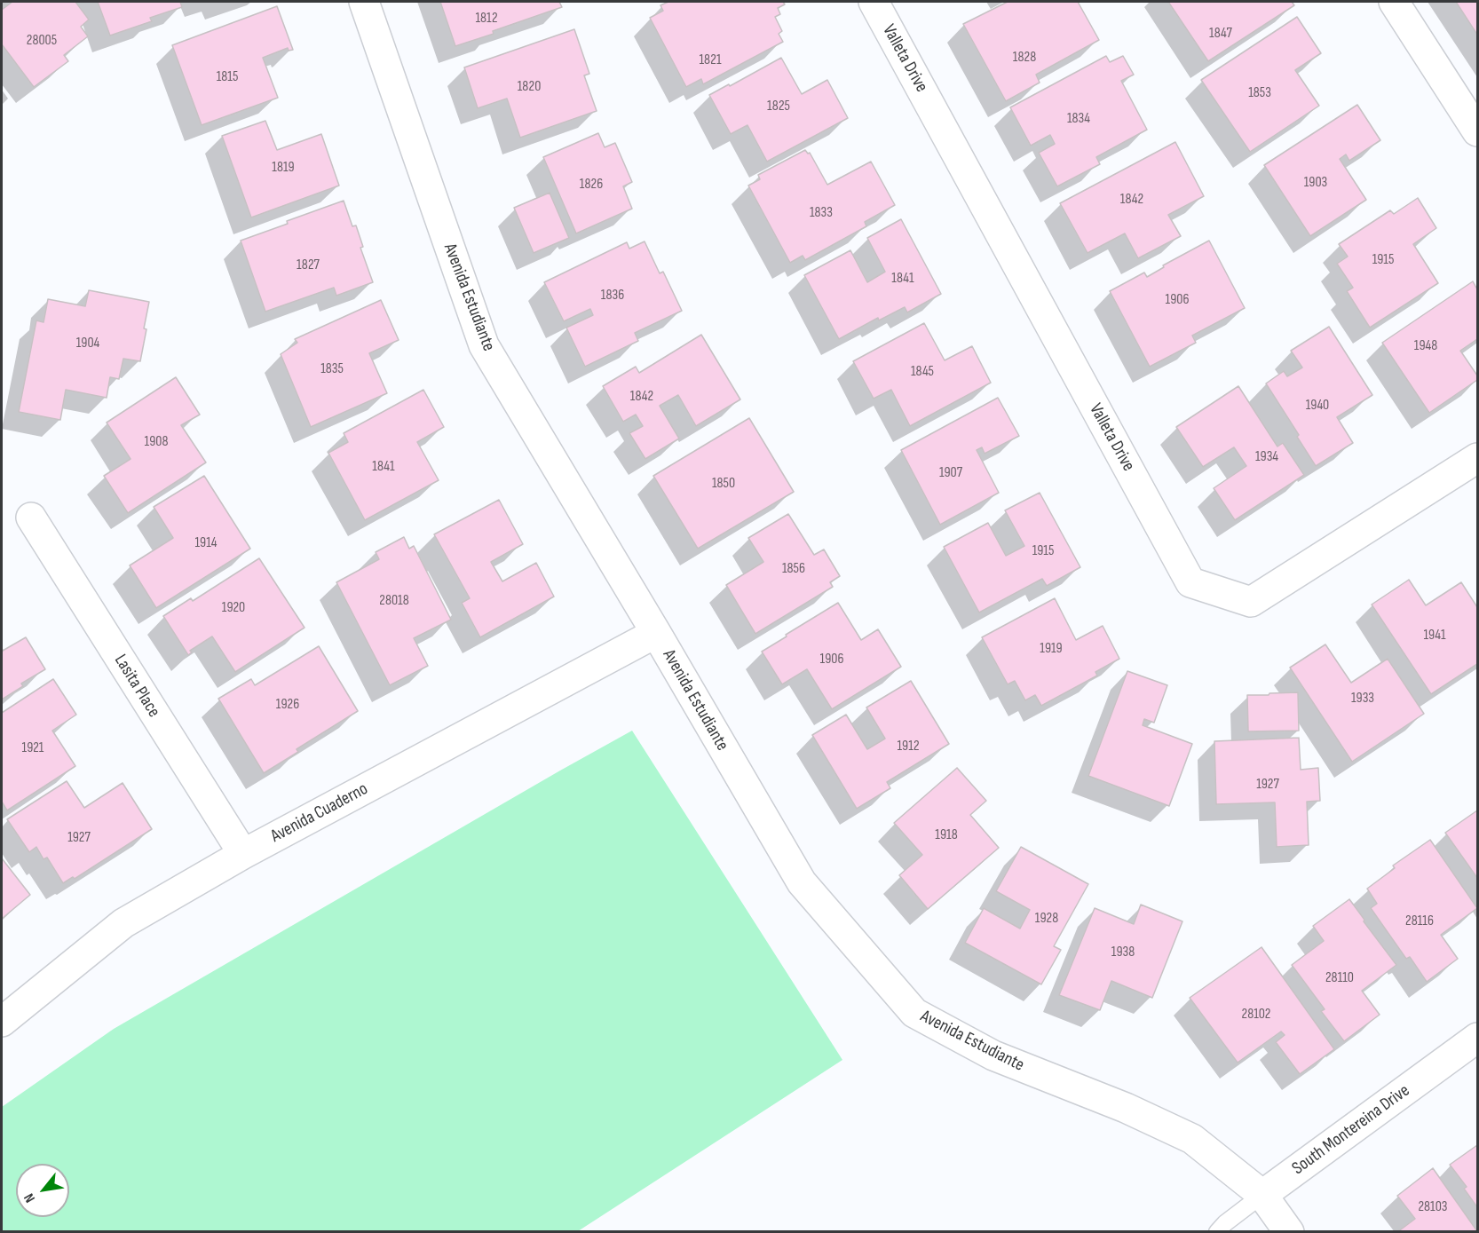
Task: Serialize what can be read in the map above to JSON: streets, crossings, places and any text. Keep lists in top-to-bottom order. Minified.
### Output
{"streets":{"street":["Valleta Drive","Avenida Estudiante","Lasita Place","Avenida Cuaderno","South Montereina Drive"]},"crossings":[["Avenida Estudiante","Avenida Cuaderno"],["Avenida Estudiante","South Montereina Drive"],["Lasita Place","Avenida Cuaderno"]],"house_numbers":["1812","1847","28005","1828","1821","1815","1820","1853","1825","1834","1819","1903","1826","1842","1833","1915","1827","1841","1836","1906","1904","1948","1835","1845","1842","1940","1908","1934","1841","1907","1850","1914","1915","1856","28018","1920","1941","1919","1906","1933","1926","1912","1921","1927","1918","1927","1928","28116","1938","28110","28102","28103"],"north":"bottom left"}
